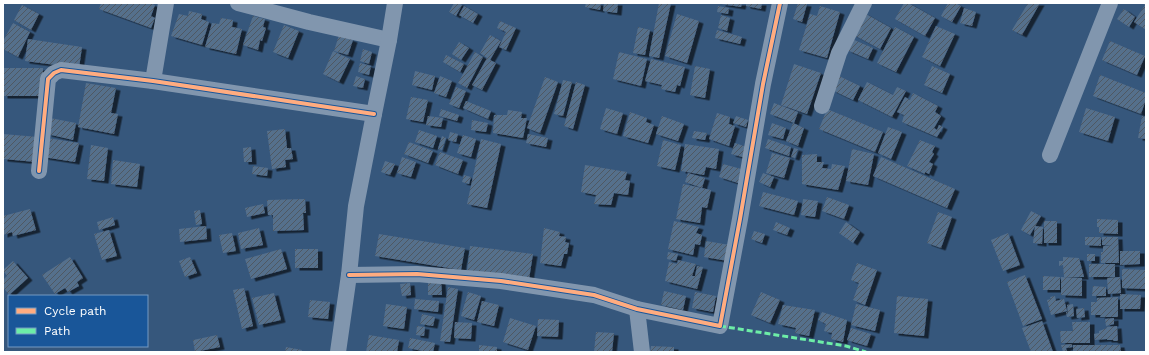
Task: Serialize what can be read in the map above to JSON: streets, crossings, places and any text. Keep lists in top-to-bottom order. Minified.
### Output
{"legend":["Cycle path","Path"]}
